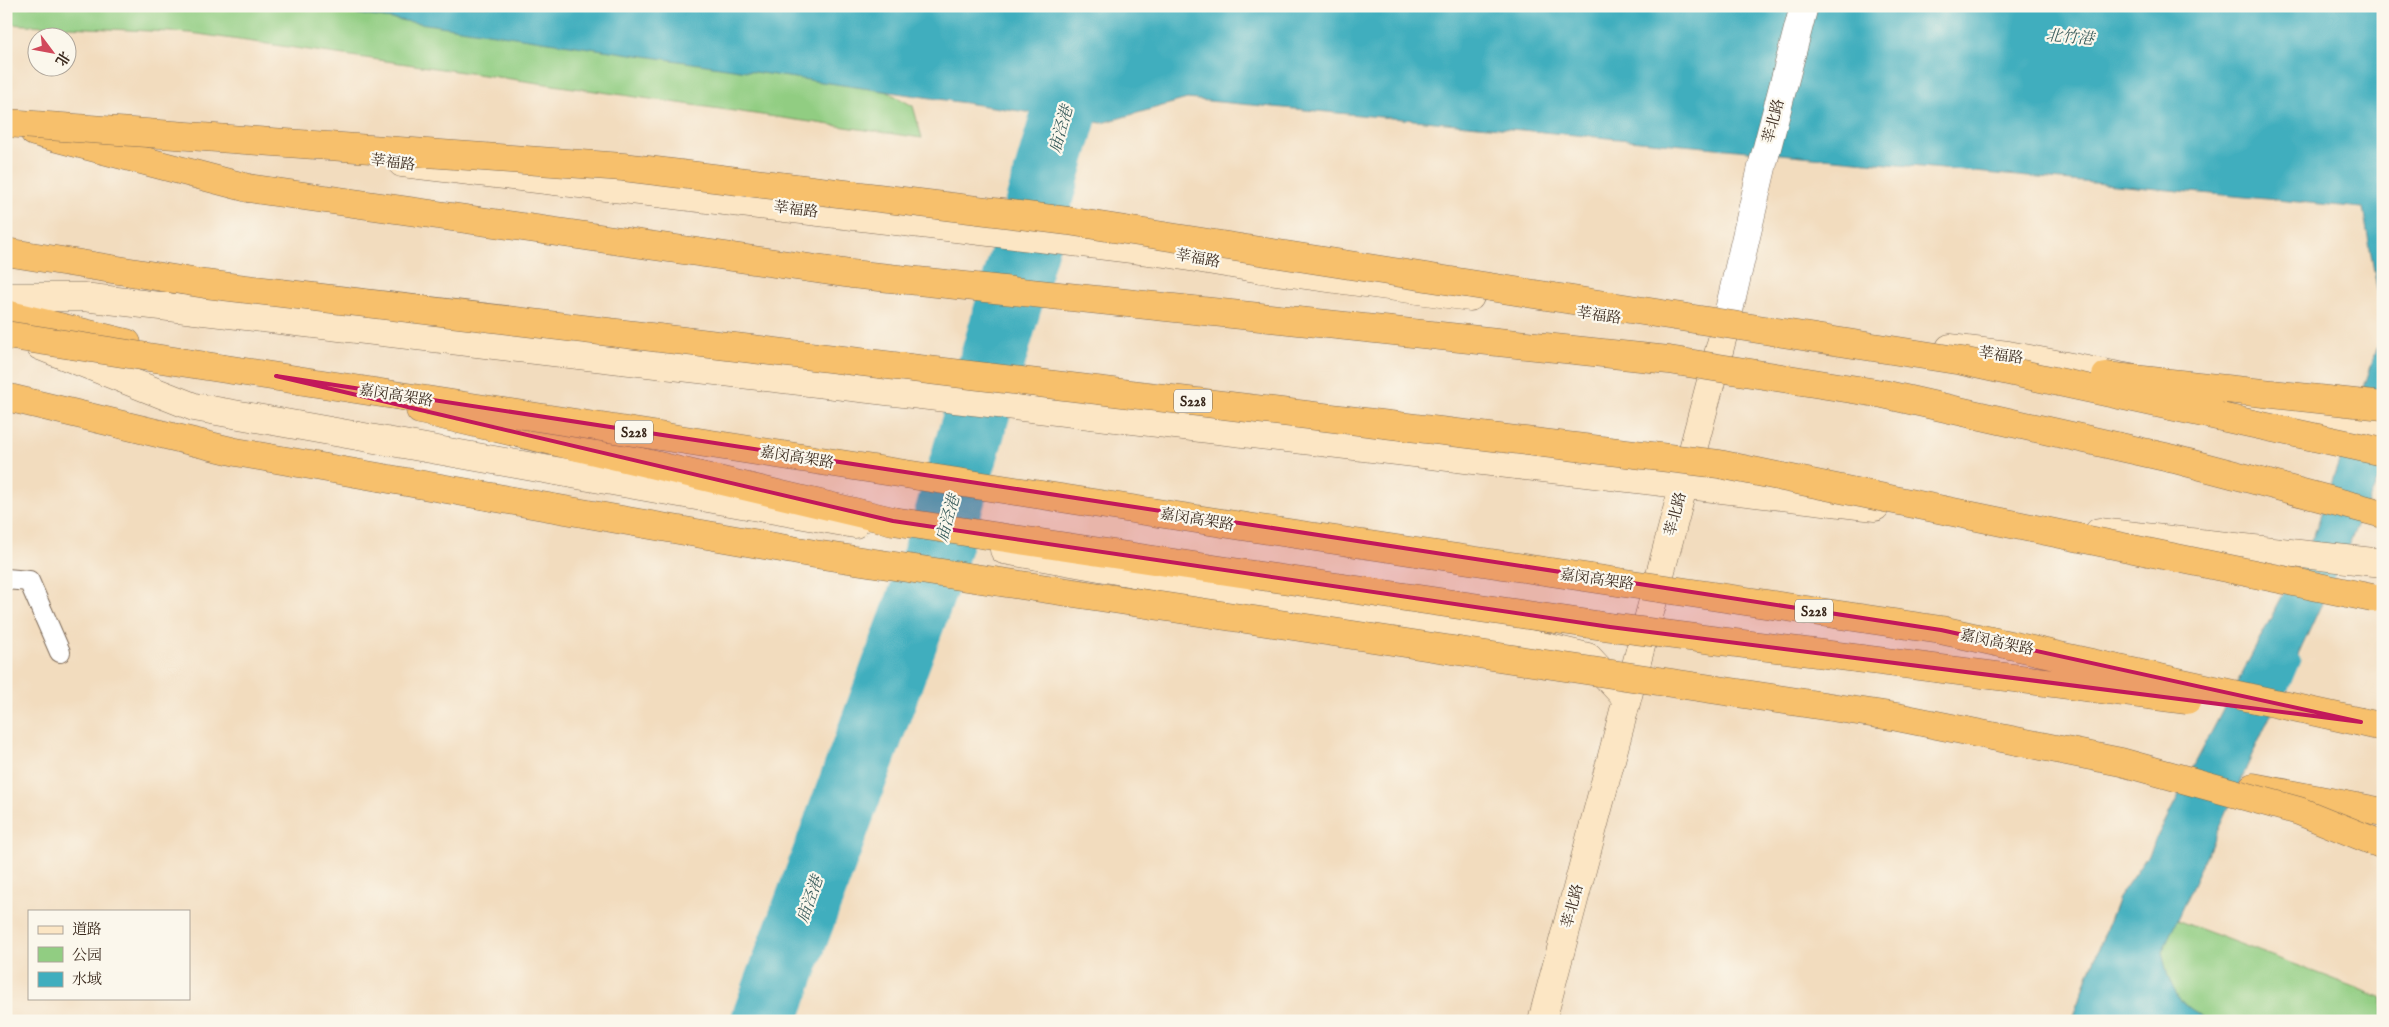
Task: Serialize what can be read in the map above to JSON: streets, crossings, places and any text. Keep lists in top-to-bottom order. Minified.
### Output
{"streets":{"highway":["嘉闵高架路","S228"],"main road":["莘北路","莘福路"]},"crossings":[["莘北路","莘福路"]],"water":["北竹港","庙泾港"],"legend":["道路","公园","水域"],"north":"bottom right"}
